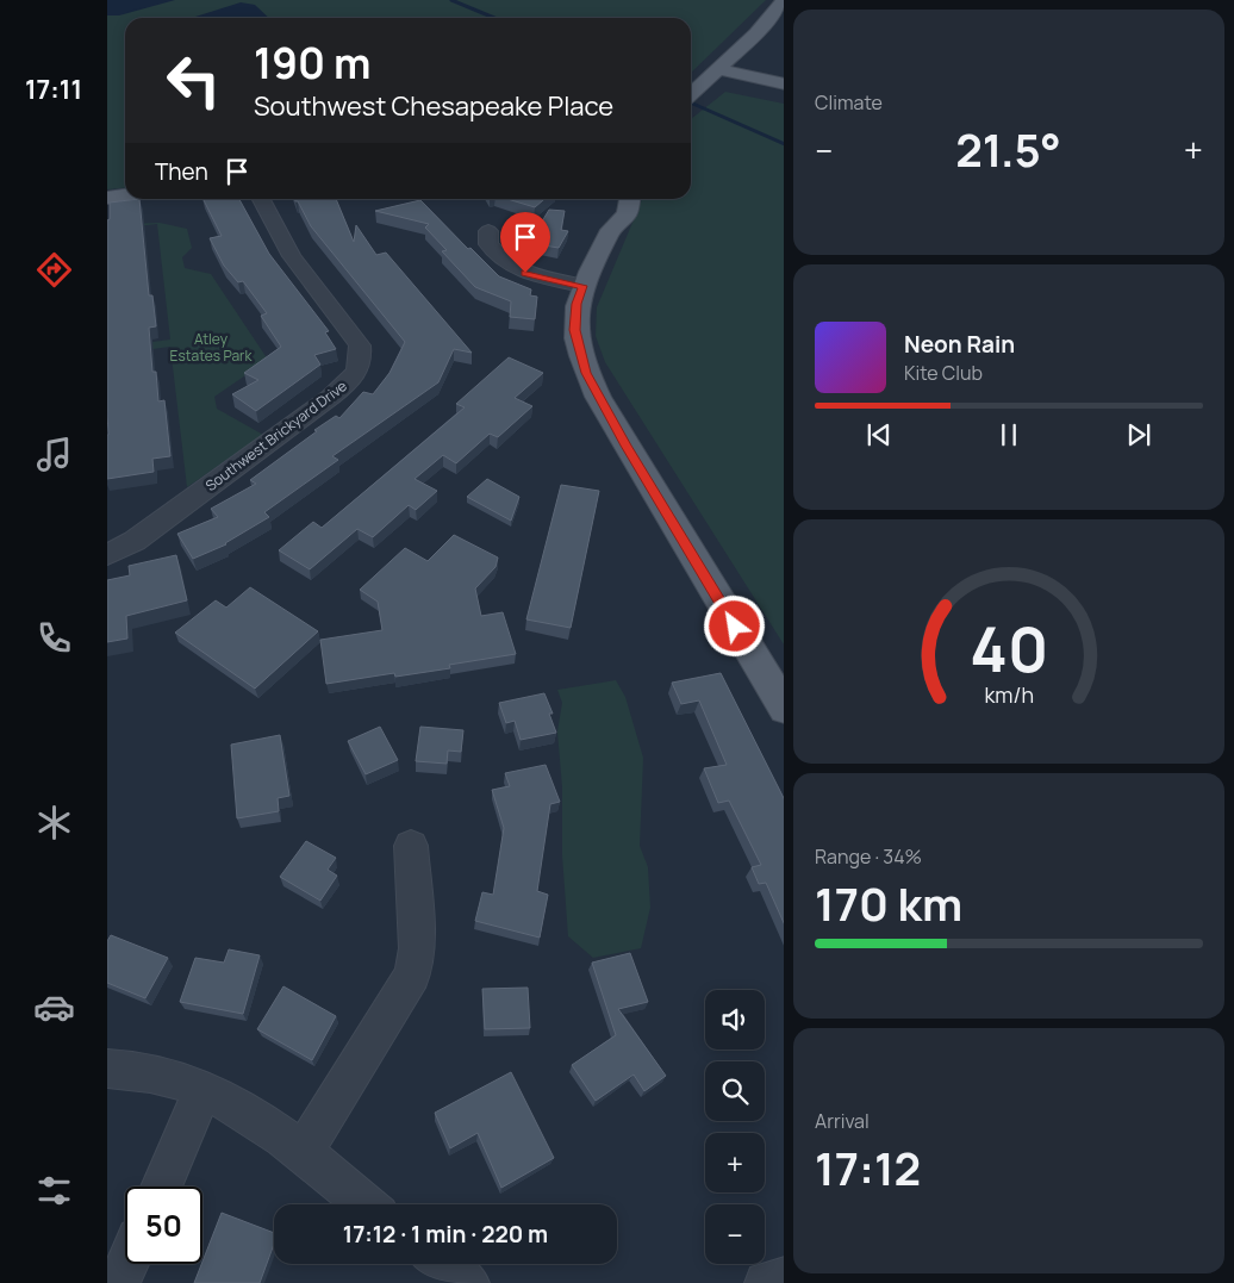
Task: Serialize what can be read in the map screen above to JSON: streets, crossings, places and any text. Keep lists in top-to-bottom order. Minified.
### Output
{"streets":{"street":["Southwest Brickyard Drive"]},"parks":["Atley Estates Park"],"page":{"tabs":"17:11","tile":["Climate",["Range · 34%","170 km"],["Arrival","17:12"]],"turn":["190 m","Southwest Chesapeake Place"],"heat":["−","21.5°","+"],"then":"Then","song":["Neon Rain","Kite Club"],"map_buttons":["+","−"],"limit":"50","trip":"17:12 · 1 min · 220 m","gauge":["40","km/h"]}}
